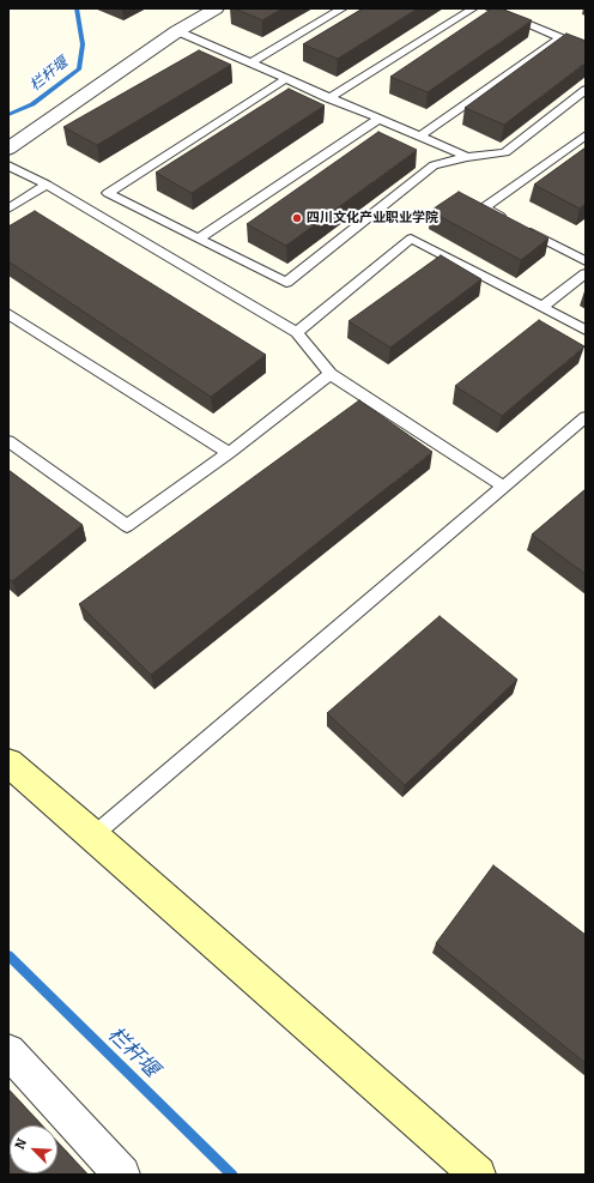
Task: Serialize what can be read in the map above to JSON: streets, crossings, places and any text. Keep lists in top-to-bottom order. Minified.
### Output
{"water":["栏杆堰"],"places":["四川文化产业职业学院"],"north":"top left"}
